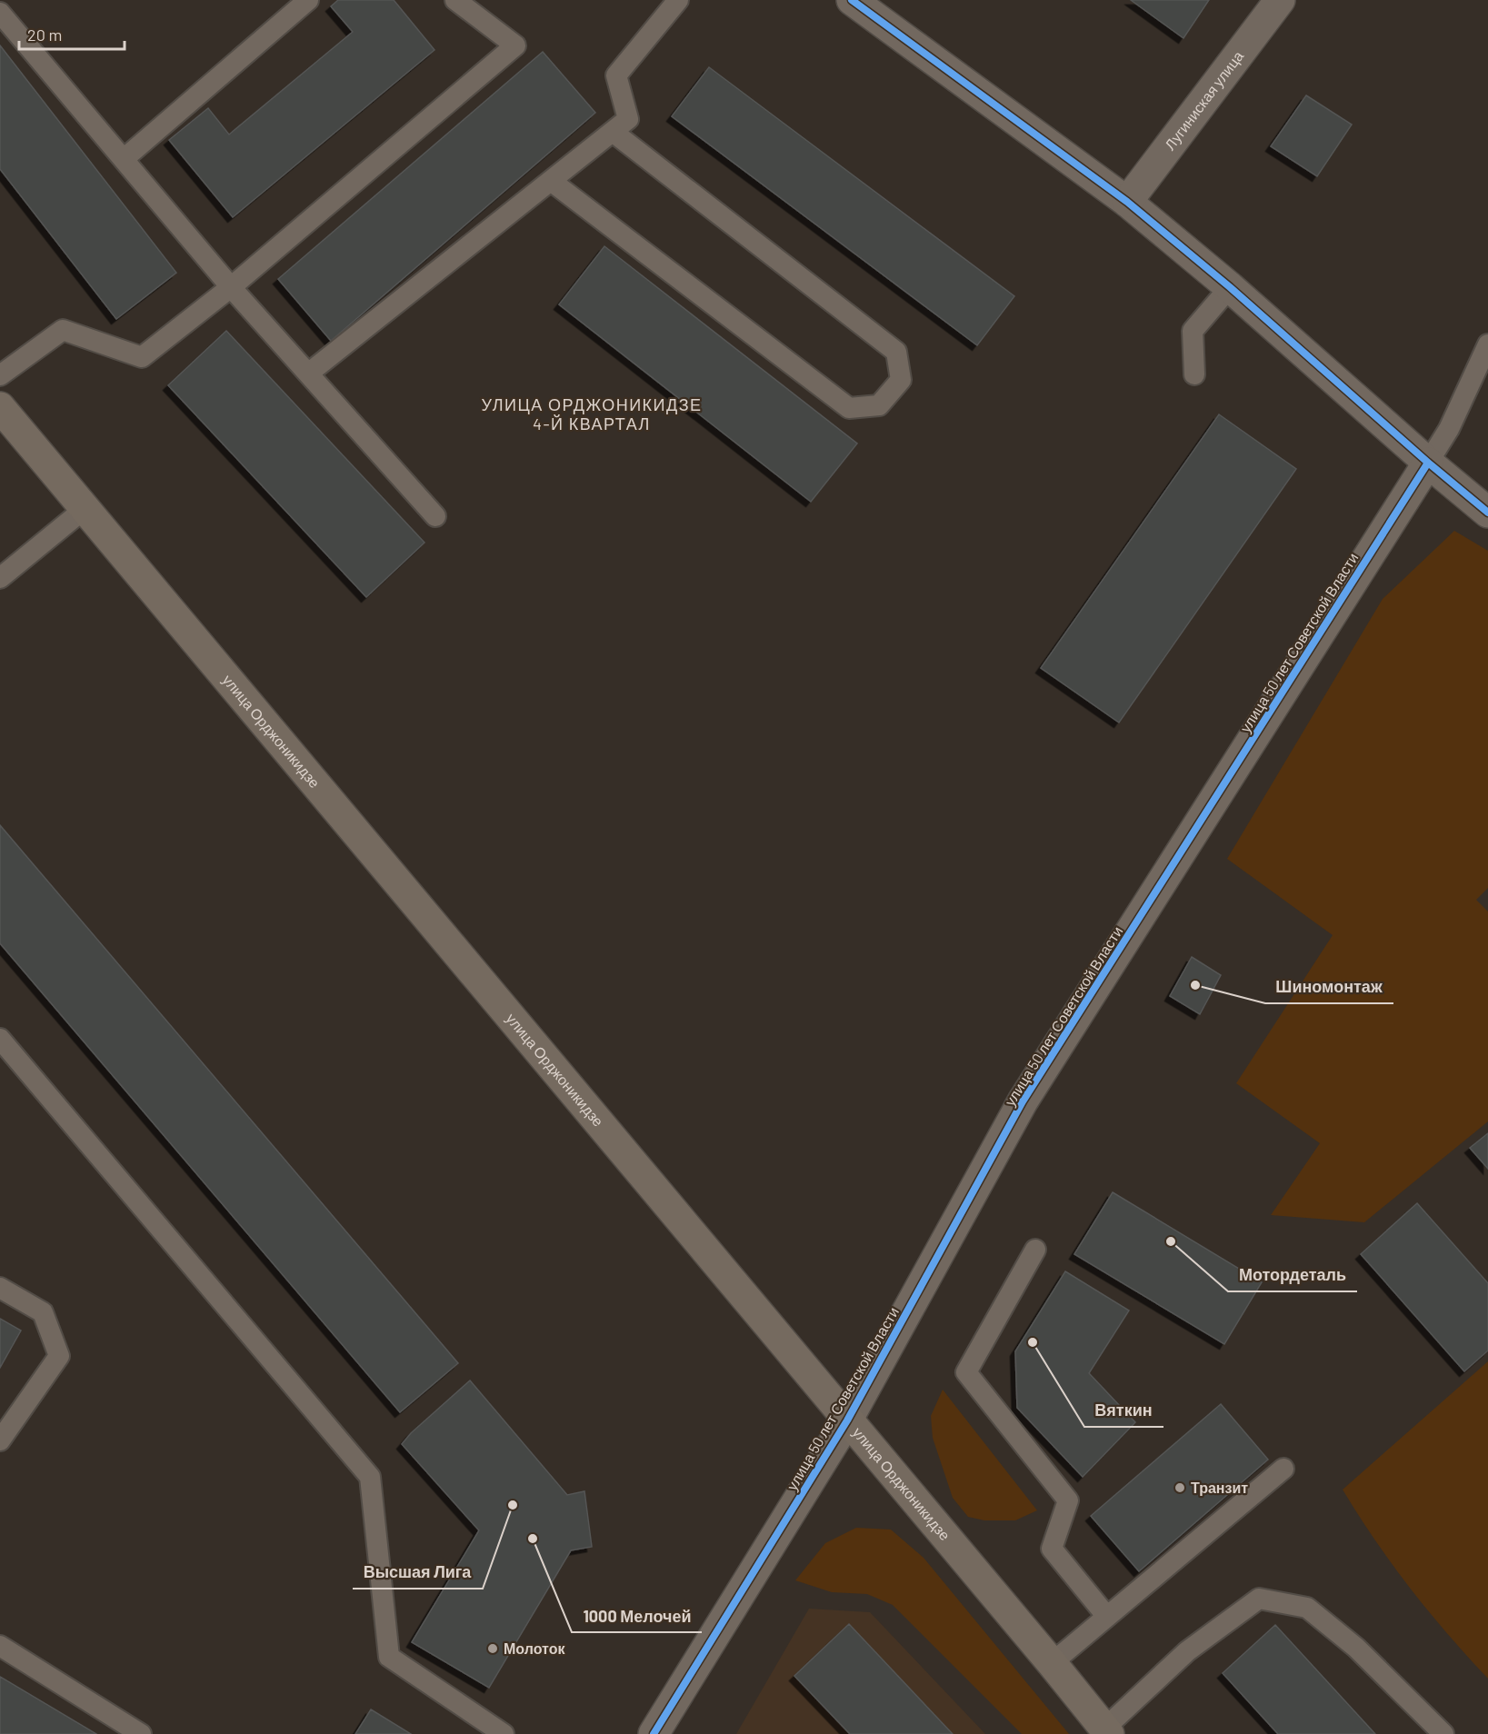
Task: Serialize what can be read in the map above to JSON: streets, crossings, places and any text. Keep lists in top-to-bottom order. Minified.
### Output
{"streets":{"main road":["улица Орджоникидзе"],"street":["Лугиниская улица","улица 50 лет Советской Власти"]},"crossings":[["улица 50 лет Советской Власти","улица Орджоникидзе"]],"districts":["УЛИЦА ОРДЖОНИКИДЗЕ 4-Й КВАРТАЛ"],"places":["Шиномонтаж","Мотордеталь","Вяткин","Транзит","Высшая Лига","1000 Мелочей","Молоток"],"scale_bar":"20 m"}
